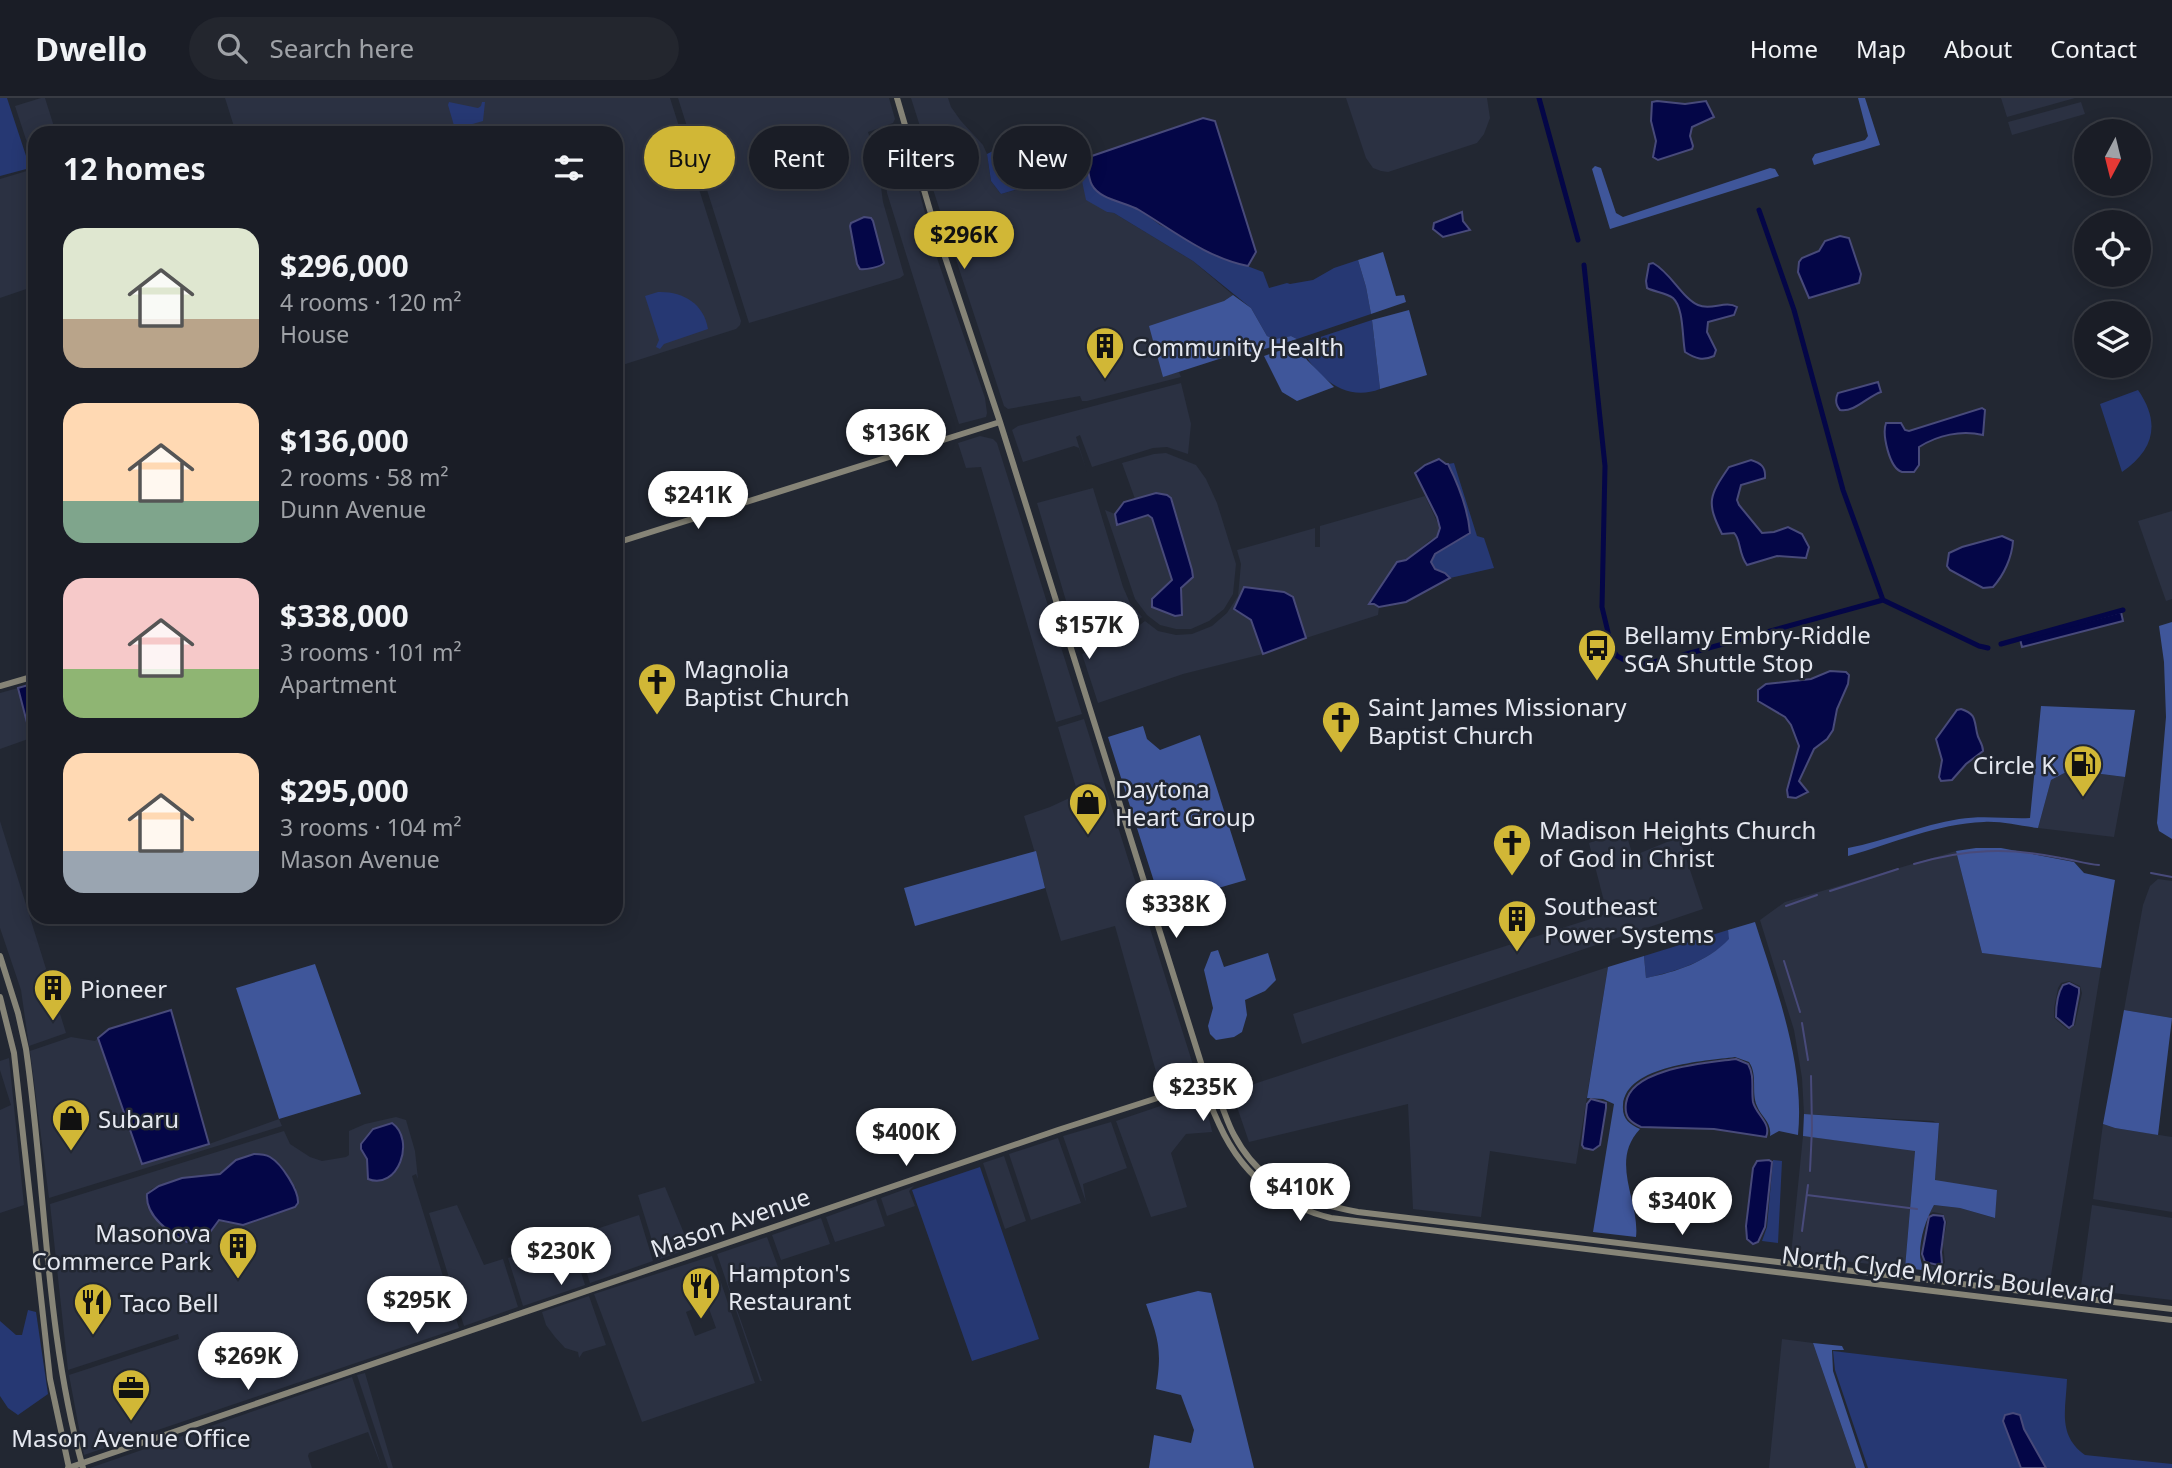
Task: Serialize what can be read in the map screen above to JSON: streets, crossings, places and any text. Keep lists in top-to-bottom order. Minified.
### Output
{"streets":{"main road":["Mason Avenue","North Clyde Morris Boulevard"]},"crossings":[["Mason Avenue","North Clyde Morris Boulevard"]],"places":{"building":["Community Health","Southeast Power Systems","Pioneer","Masonova Commerce Park"],"bus stop":["Bellamy Embry-Riddle SGA Shuttle Stop"],"church":["Magnolia Baptist Church","Saint James Missionary Baptist Church","Madison Heights Church of God in Christ"],"fuel station":["Circle K"],"shop":["Daytona Heart Group","Subaru"],"restaurant":["Hampton's Restaurant","Taco Bell"],"office":["Mason Avenue Office"]},"north":"bottom","page":{"header":"Dwello","search":"Search here","nav":["Home","Map","About","Contact"],"chip":["Buy","Rent","Filters","New"],"heading":"12 homes","list":[{"name":"$296,000","note":"4 rooms · 120 m² · House"},{"name":"$136,000","note":"2 rooms · 58 m² · Dunn Avenue"},{"name":"$338,000","note":"3 rooms · 101 m² · Apartment"},{"name":"$295,000","note":"3 rooms · 104 m² · Mason Avenue"}],"price":["$296K","$136K","$241K","$157K","$338K","$235K","$400K","$410K","$340K","$230K","$295K","$269K"]}}
